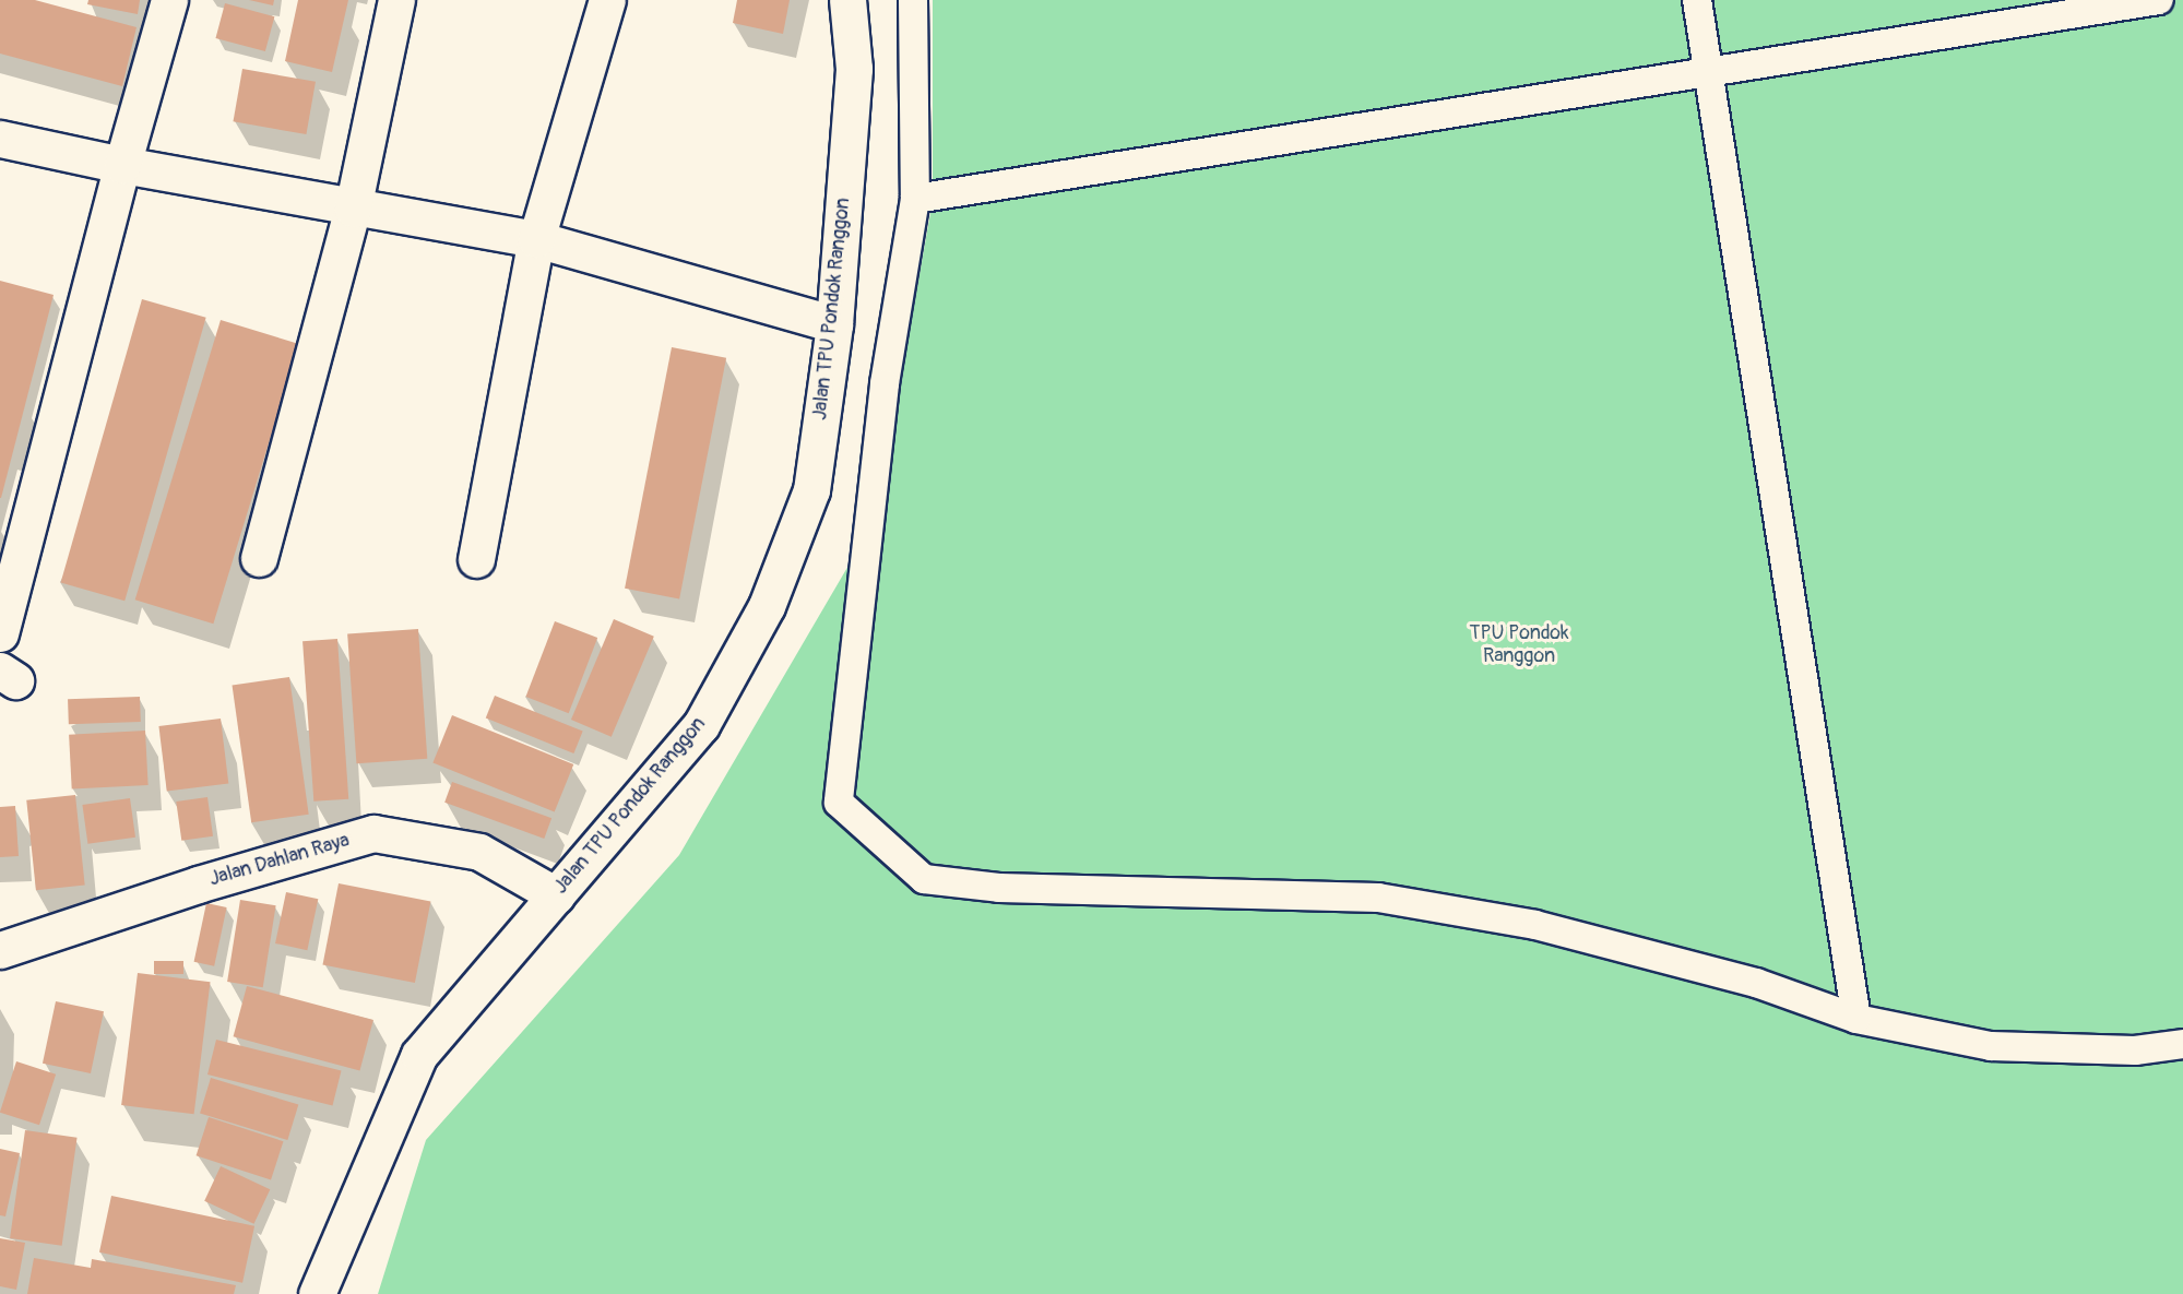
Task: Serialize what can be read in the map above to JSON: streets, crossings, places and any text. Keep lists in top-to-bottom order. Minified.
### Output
{"streets":{"street":["Jalan TPU Pondok Ranggon","Jalan Dahlan Raya"]},"crossings":[["Jalan TPU Pondok Ranggon","Jalan Dahlan Raya"]],"parks":["TPU Pondok Ranggon"]}
